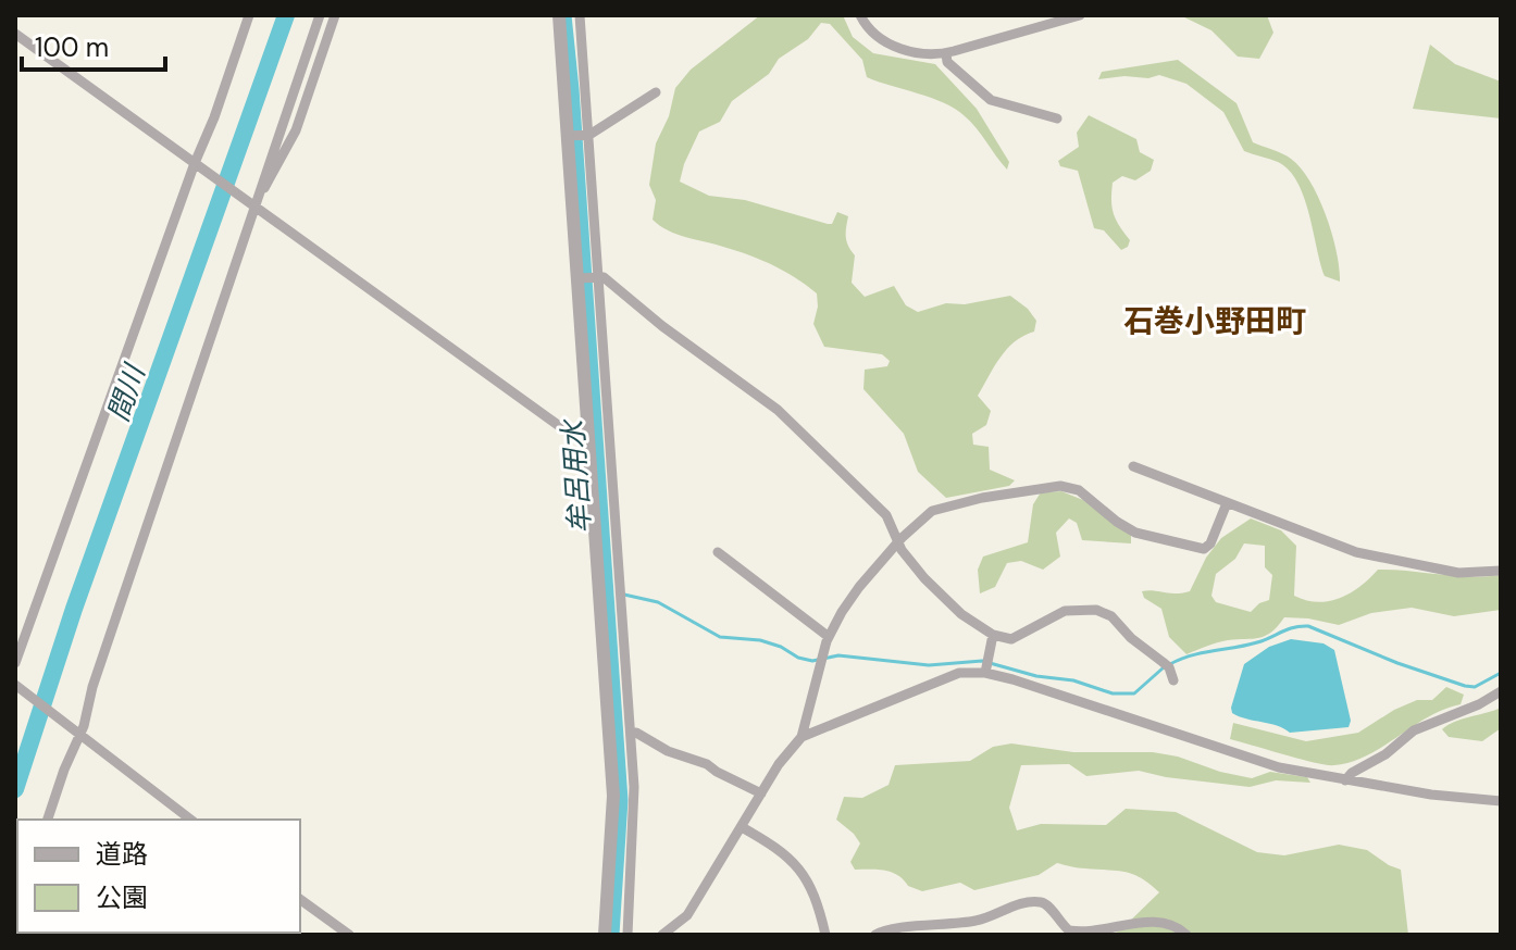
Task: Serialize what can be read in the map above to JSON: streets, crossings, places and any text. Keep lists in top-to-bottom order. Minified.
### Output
{"districts":["石巻小野田町"],"water":["間川","牟呂用水"],"legend":["道路","公園"],"scale_bar":"100 m"}
